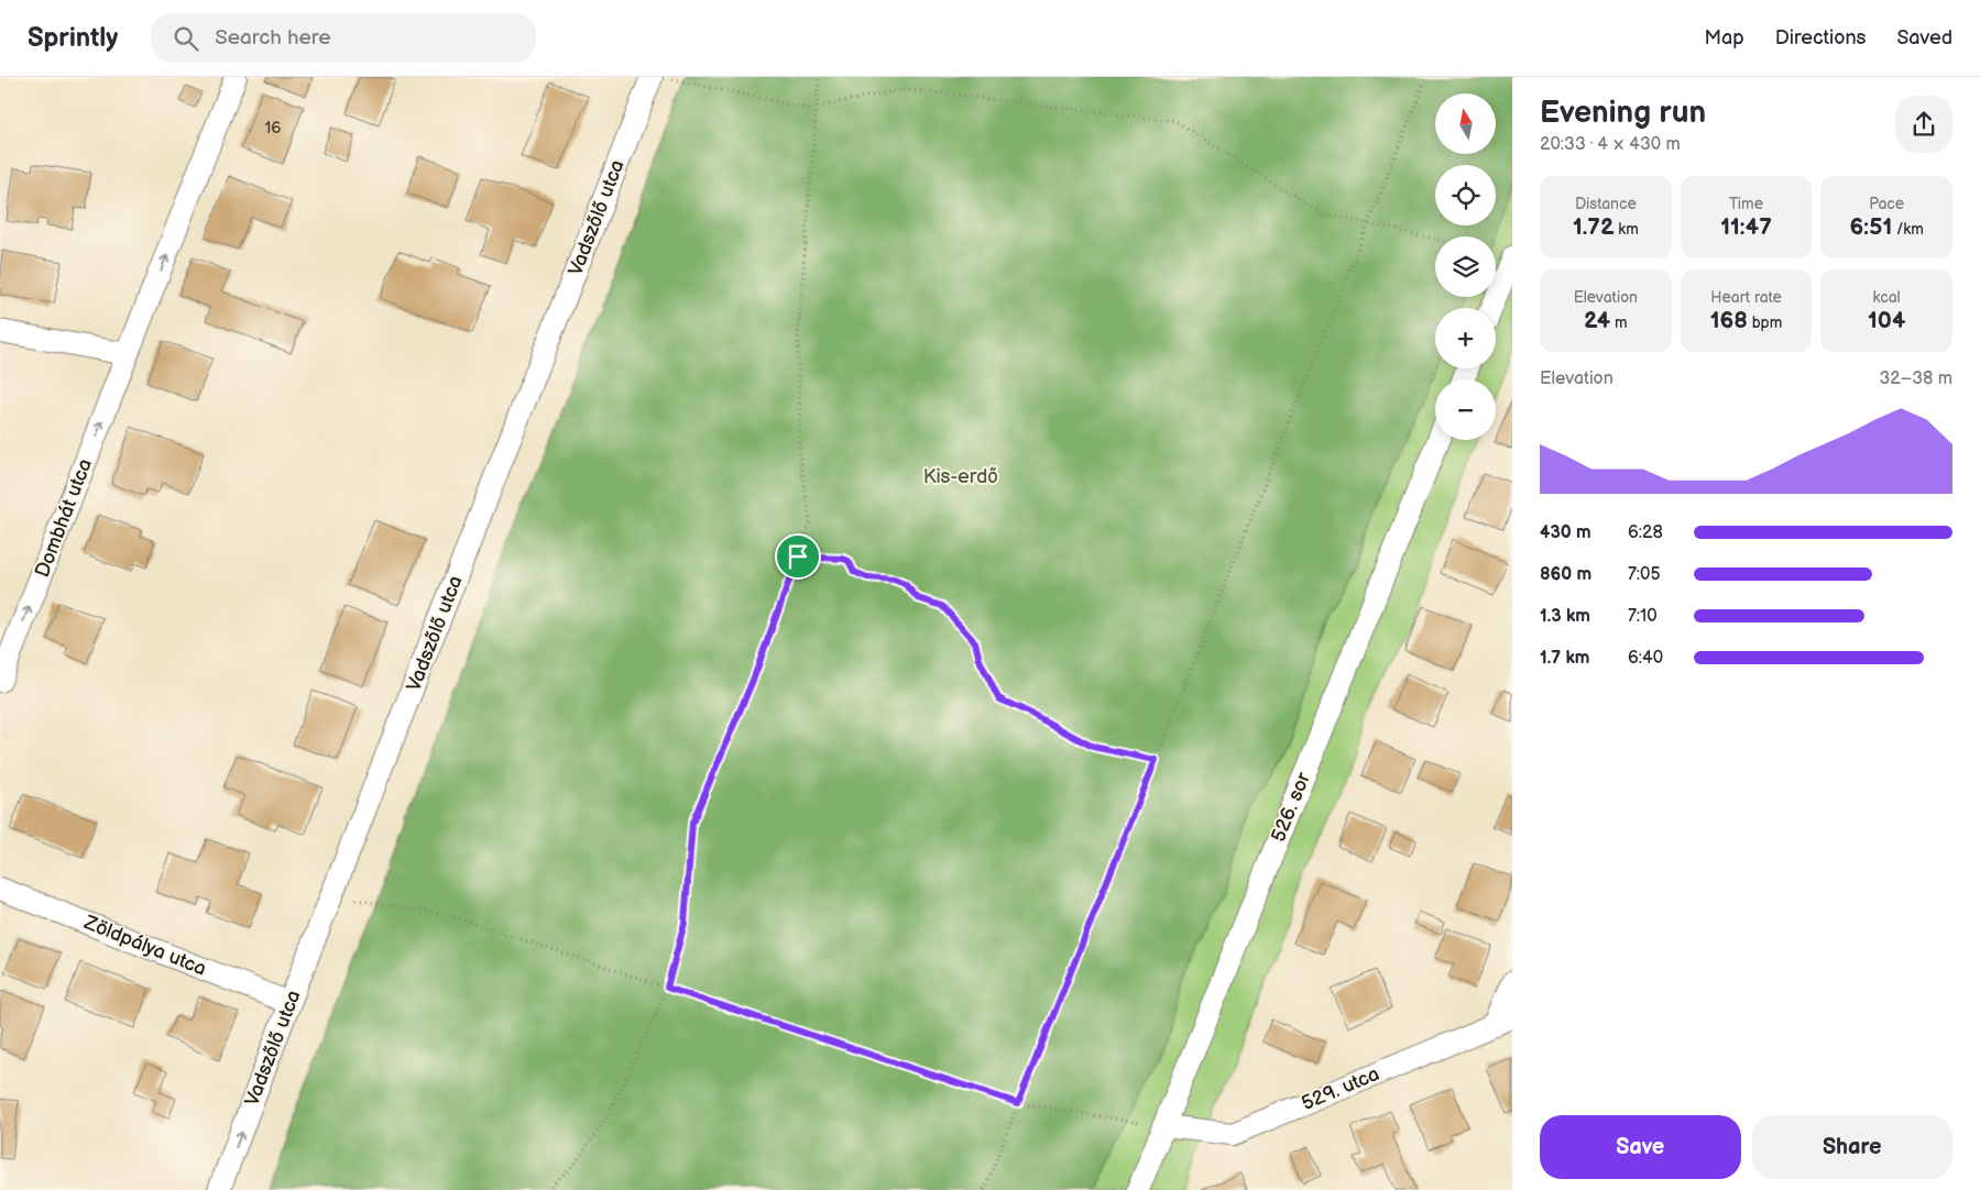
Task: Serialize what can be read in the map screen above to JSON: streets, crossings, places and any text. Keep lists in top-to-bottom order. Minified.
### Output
{"streets":{"street":["Vadszőlő utca","Dombhát utca","526. sor","Zöldpálya utca","529. utca"]},"crossings":[["Vadszőlő utca","Zöldpálya utca"],["526. sor","529. utca"]],"one_way":["Dombhát utca"],"parks":["Kis-erdő"],"house_numbers":["16"],"north":"top","page":{"header":"Sprintly","search":"Search here","nav":["Map","Directions","Saved"],"heading":["Evening run","20:33 · 4 × 430 m"],"map_buttons":["+","−"],"stats":[["Distance","1.72 km"],["Time","11:47"],["Pace","6:51 /km"],["Elevation","24 m"],["Heart rate","168 bpm"],["kcal","104"]],"chart":["Elevation","32–38 m"],"list":[{"name":"430 m","note":"6:28"},{"name":"860 m","note":"7:05"},{"name":"1.3 km","note":"7:10"},{"name":"1.7 km","note":"6:40"}],"buttons":["Save","Share"]}}
